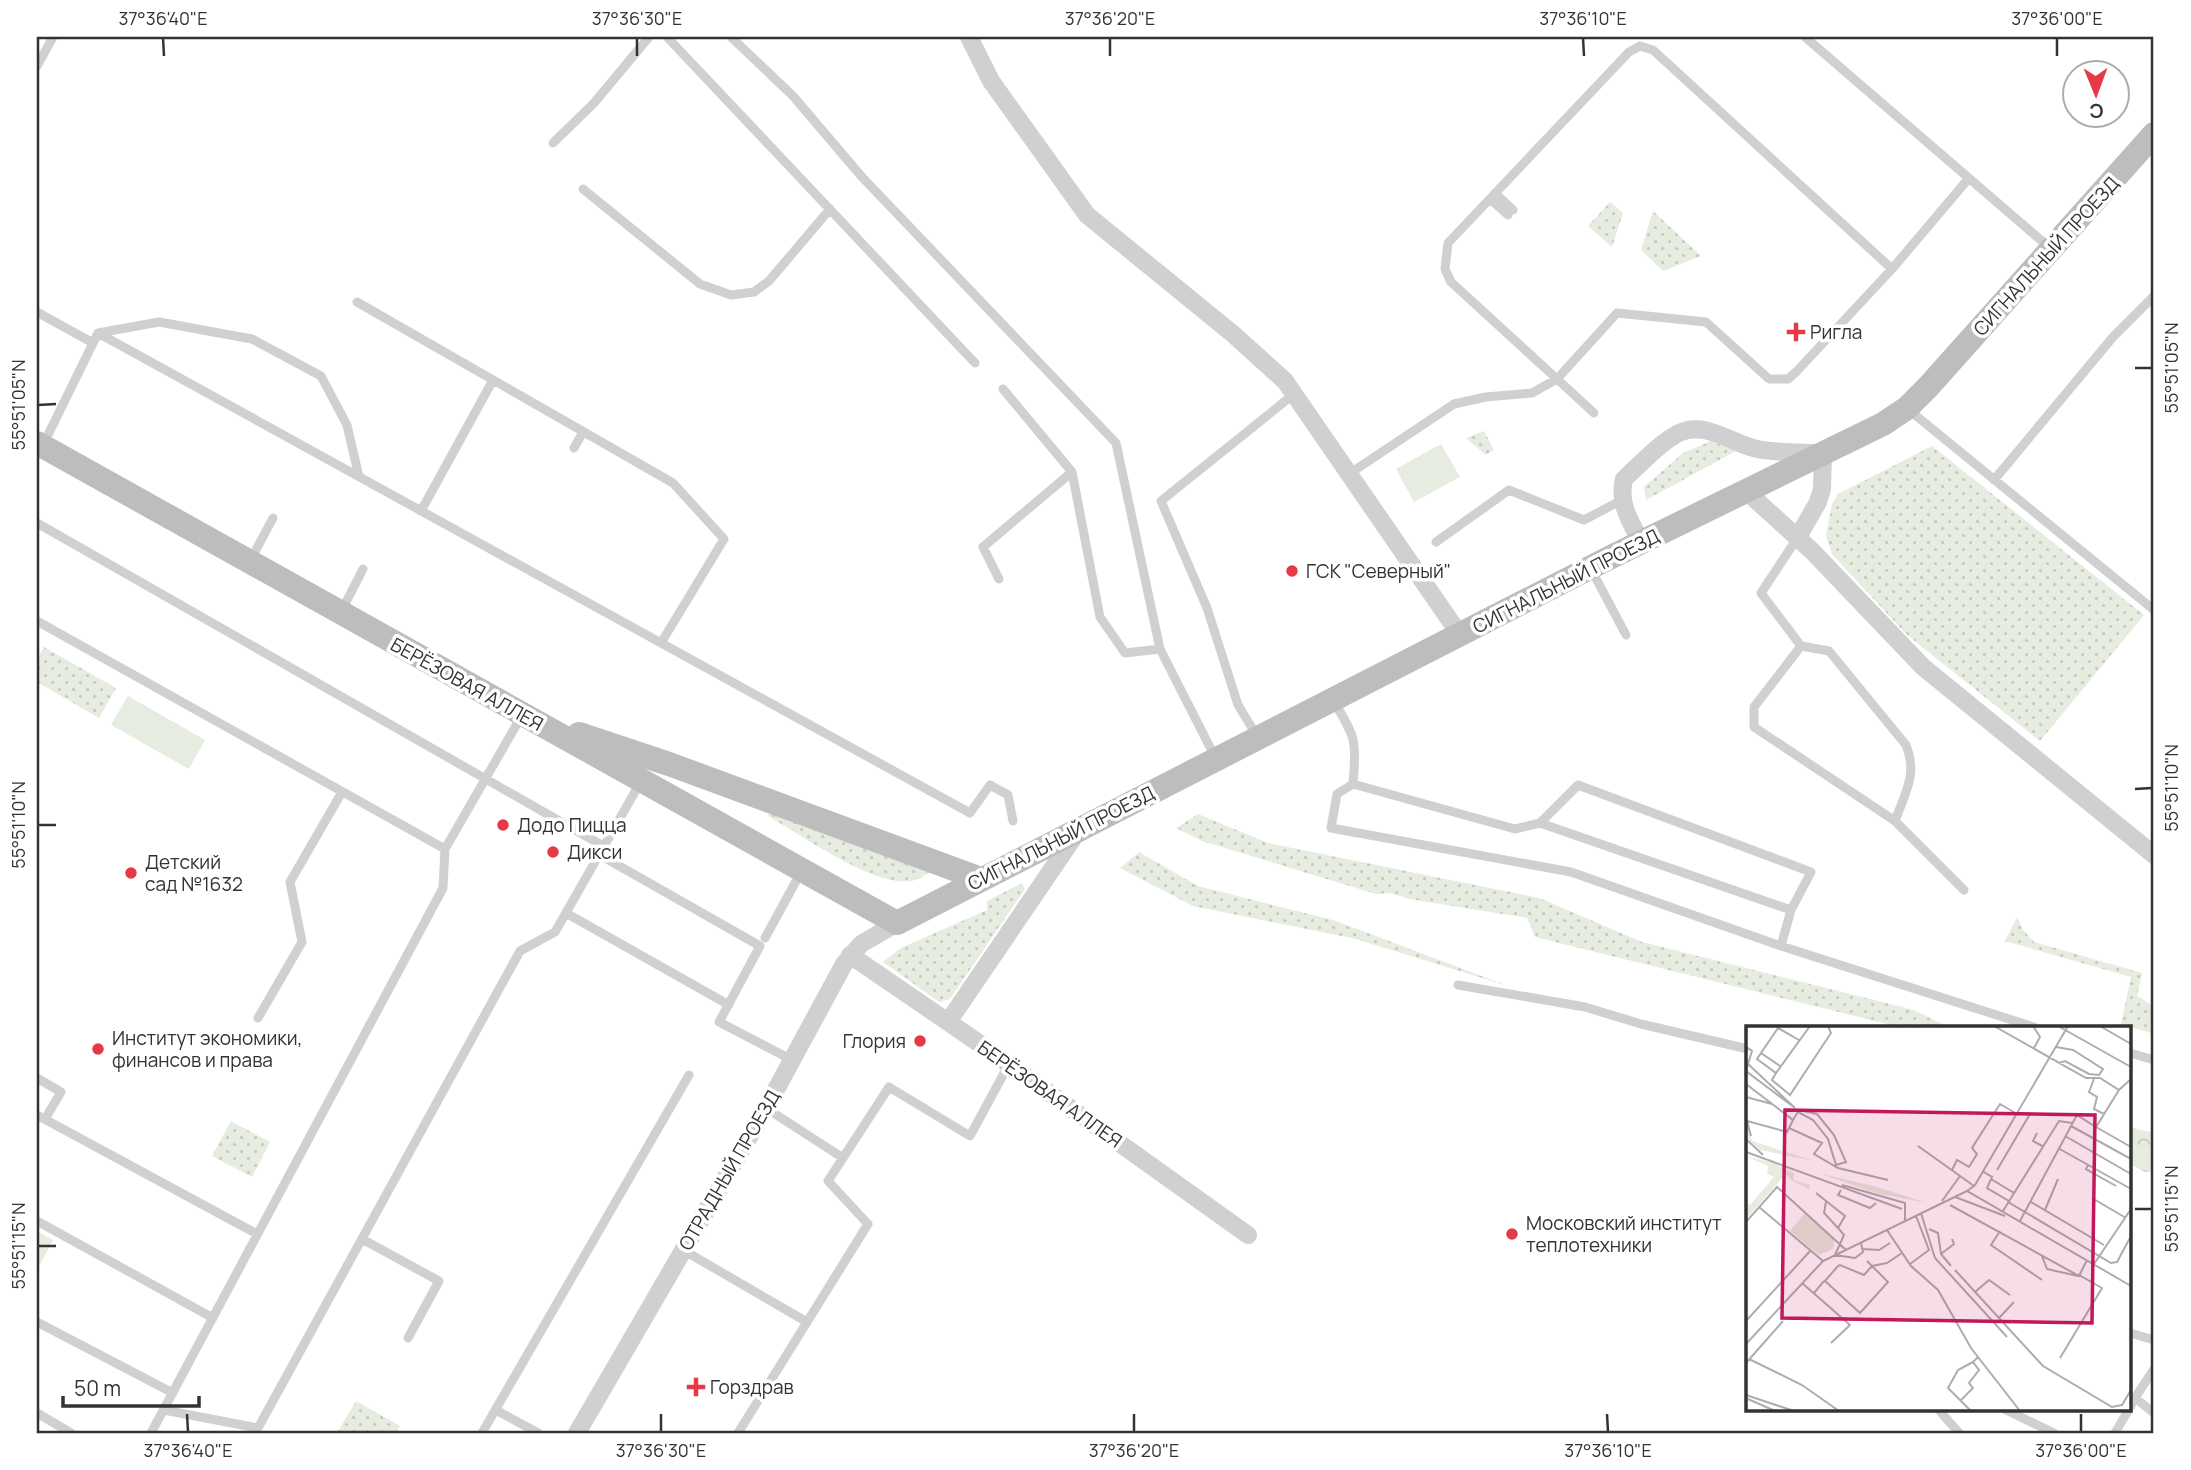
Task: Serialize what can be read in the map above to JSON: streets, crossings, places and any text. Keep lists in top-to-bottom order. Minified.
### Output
{"streets":{"main road":["СИГНАЛЬНЫЙ ПРОЕЗД","БЕРЁЗОВАЯ АЛЛЕЯ"],"street":["ОТРАДНЫЙ ПРОЕЗД"]},"crossings":[["СИГНАЛЬНЫЙ ПРОЕЗД","БЕРЁЗОВАЯ АЛЛЕЯ"],["СИГНАЛЬНЫЙ ПРОЕЗД","ОТРАДНЫЙ ПРОЕЗД"],["БЕРЁЗОВАЯ АЛЛЕЯ","ОТРАДНЫЙ ПРОЕЗД"]],"places":{"health":["Ригла","Горздрав"],"other":["ГСК \"Северный\"","Додо Пицца","Дикси","Детский сад №1632","Глория","Институт экономики, финансов и права","Московский институт теплотехники"]},"scale_bar":"50 m","north":"bottom","coordinates":["37°36'40\"E","37°36'30\"E","37°36'20\"E","37°36'10\"E","37°36'00\"E","55°51'05\"N","55°51'10\"N","55°51'15\"N"]}
